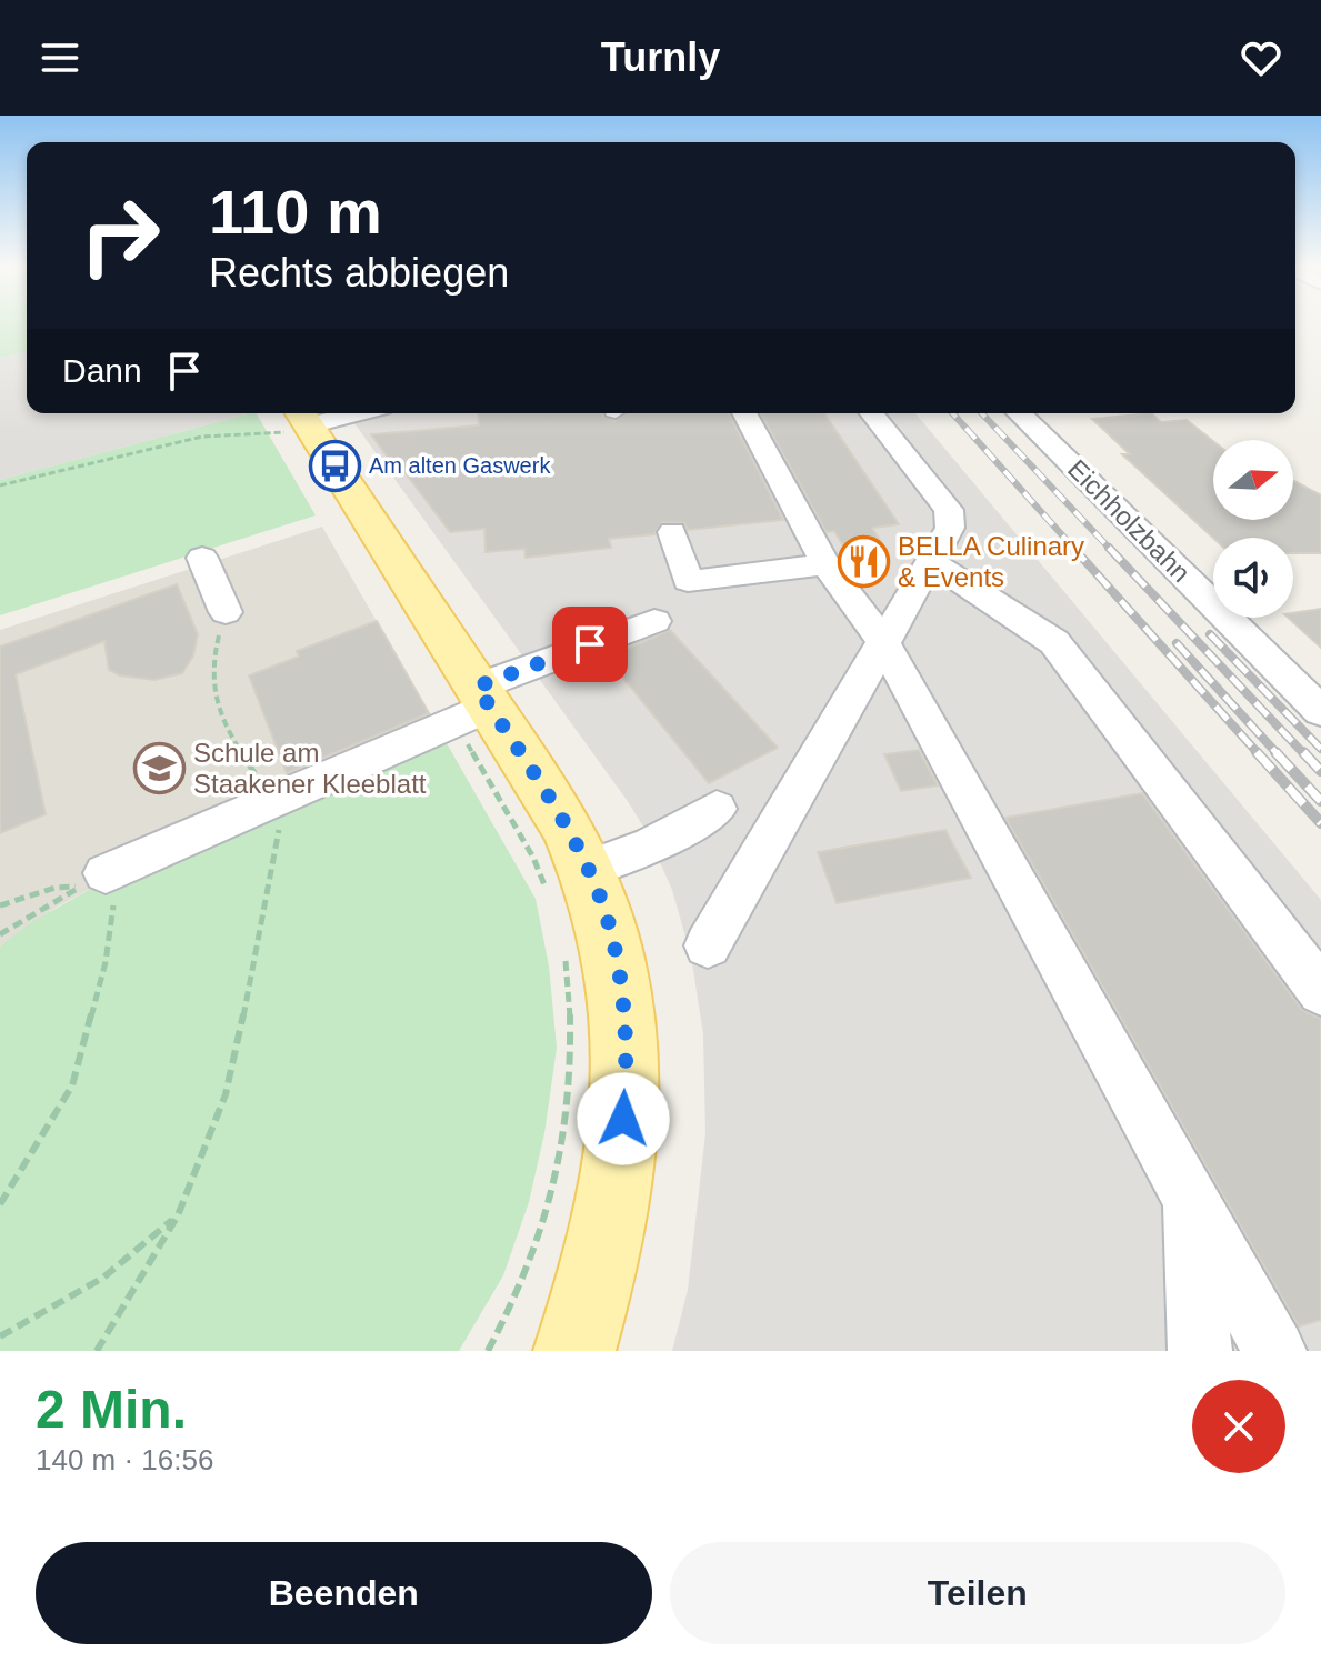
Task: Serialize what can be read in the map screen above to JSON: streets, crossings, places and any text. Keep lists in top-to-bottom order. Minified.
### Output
{"streets":{"street":["Eichholzbahn"]},"places":{"bus stop":["Am alten Gaswerk"],"restaurant":["BELLA Culinary & Events"],"school or university":["Schule am Staakener Kleeblatt"]},"north":"right","page":{"header":"Turnly","turn":["110 m","Rechts abbiegen"],"then":"Dann","heading":["2 Min.","140 m · 16:56"],"buttons":["Beenden","Teilen"]}}
